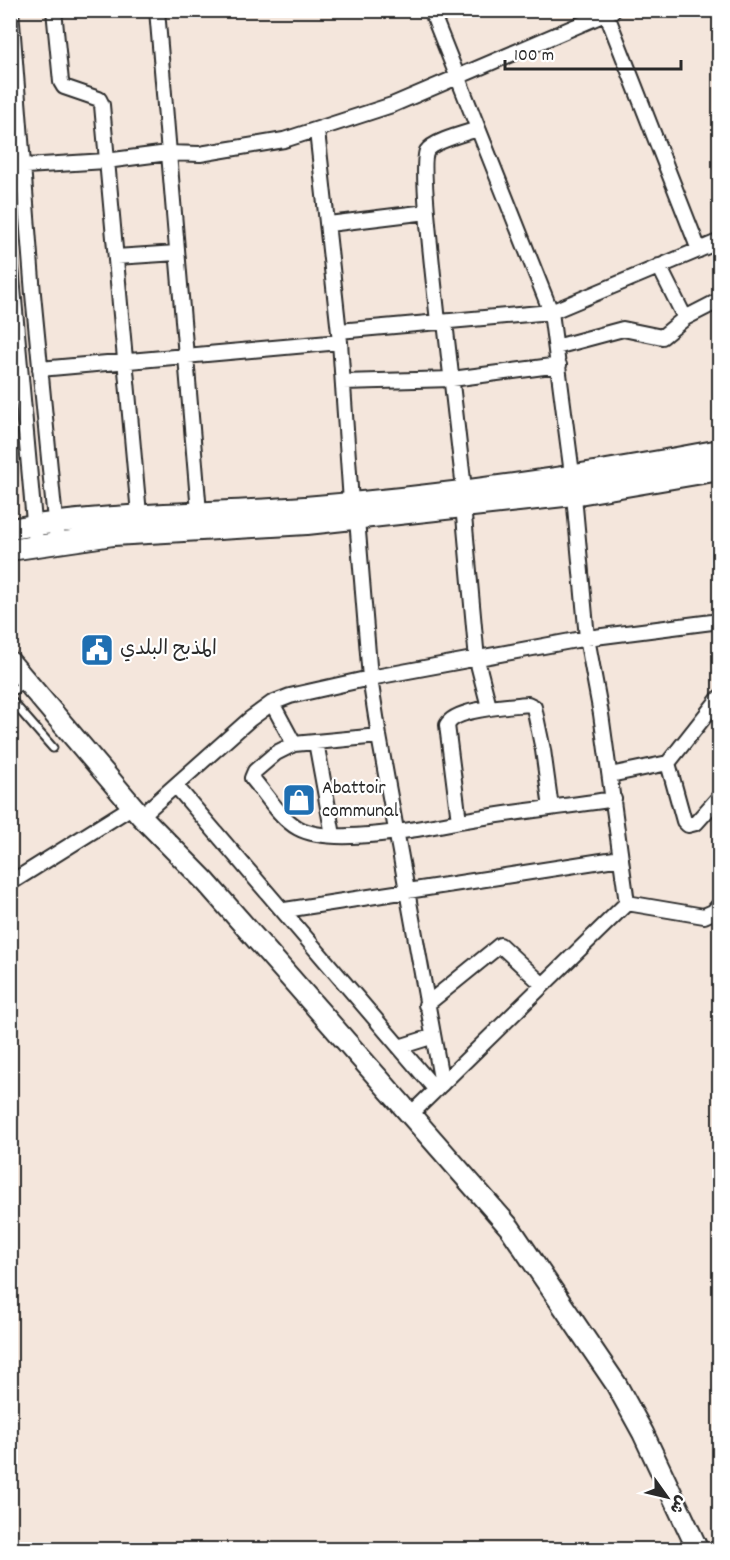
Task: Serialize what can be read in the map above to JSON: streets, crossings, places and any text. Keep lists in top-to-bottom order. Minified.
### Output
{"places":{"public building":["المذبح البلدي"],"shop":["Abattoir communal"]},"scale_bar":"100 m","north":"bottom right"}
